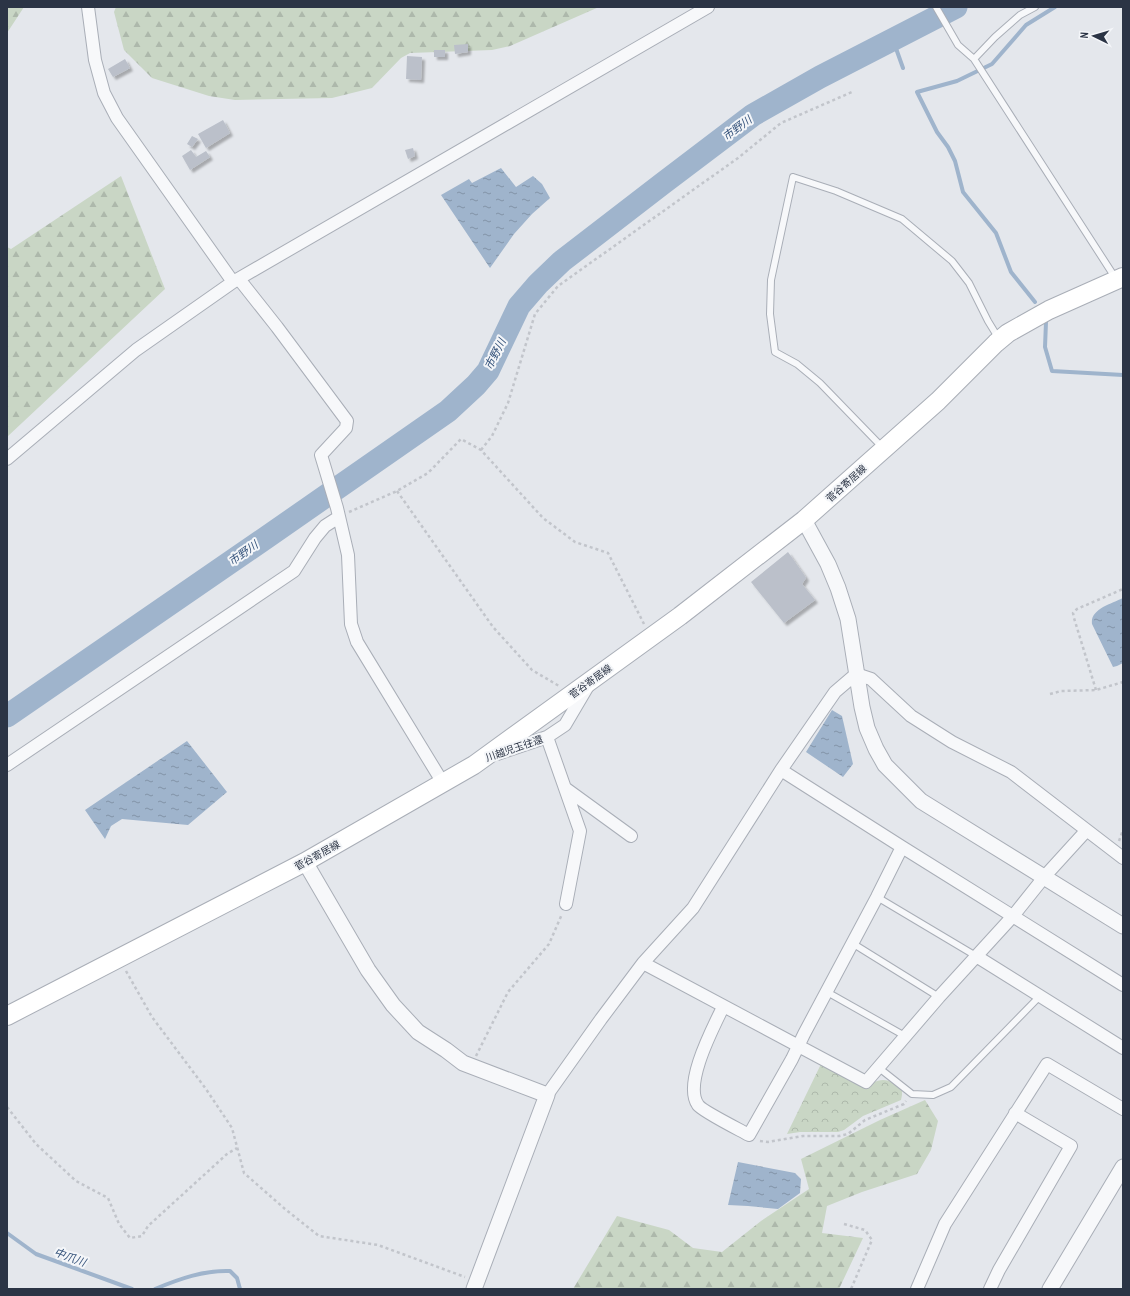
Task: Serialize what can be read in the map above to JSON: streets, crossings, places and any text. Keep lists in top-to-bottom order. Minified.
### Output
{"streets":{"main road":["菅谷寄居線"],"street":["川越児玉往還"]},"crossings":[["菅谷寄居線","川越児玉往還"]],"water":["市野川","中爪川"],"north":"left"}
